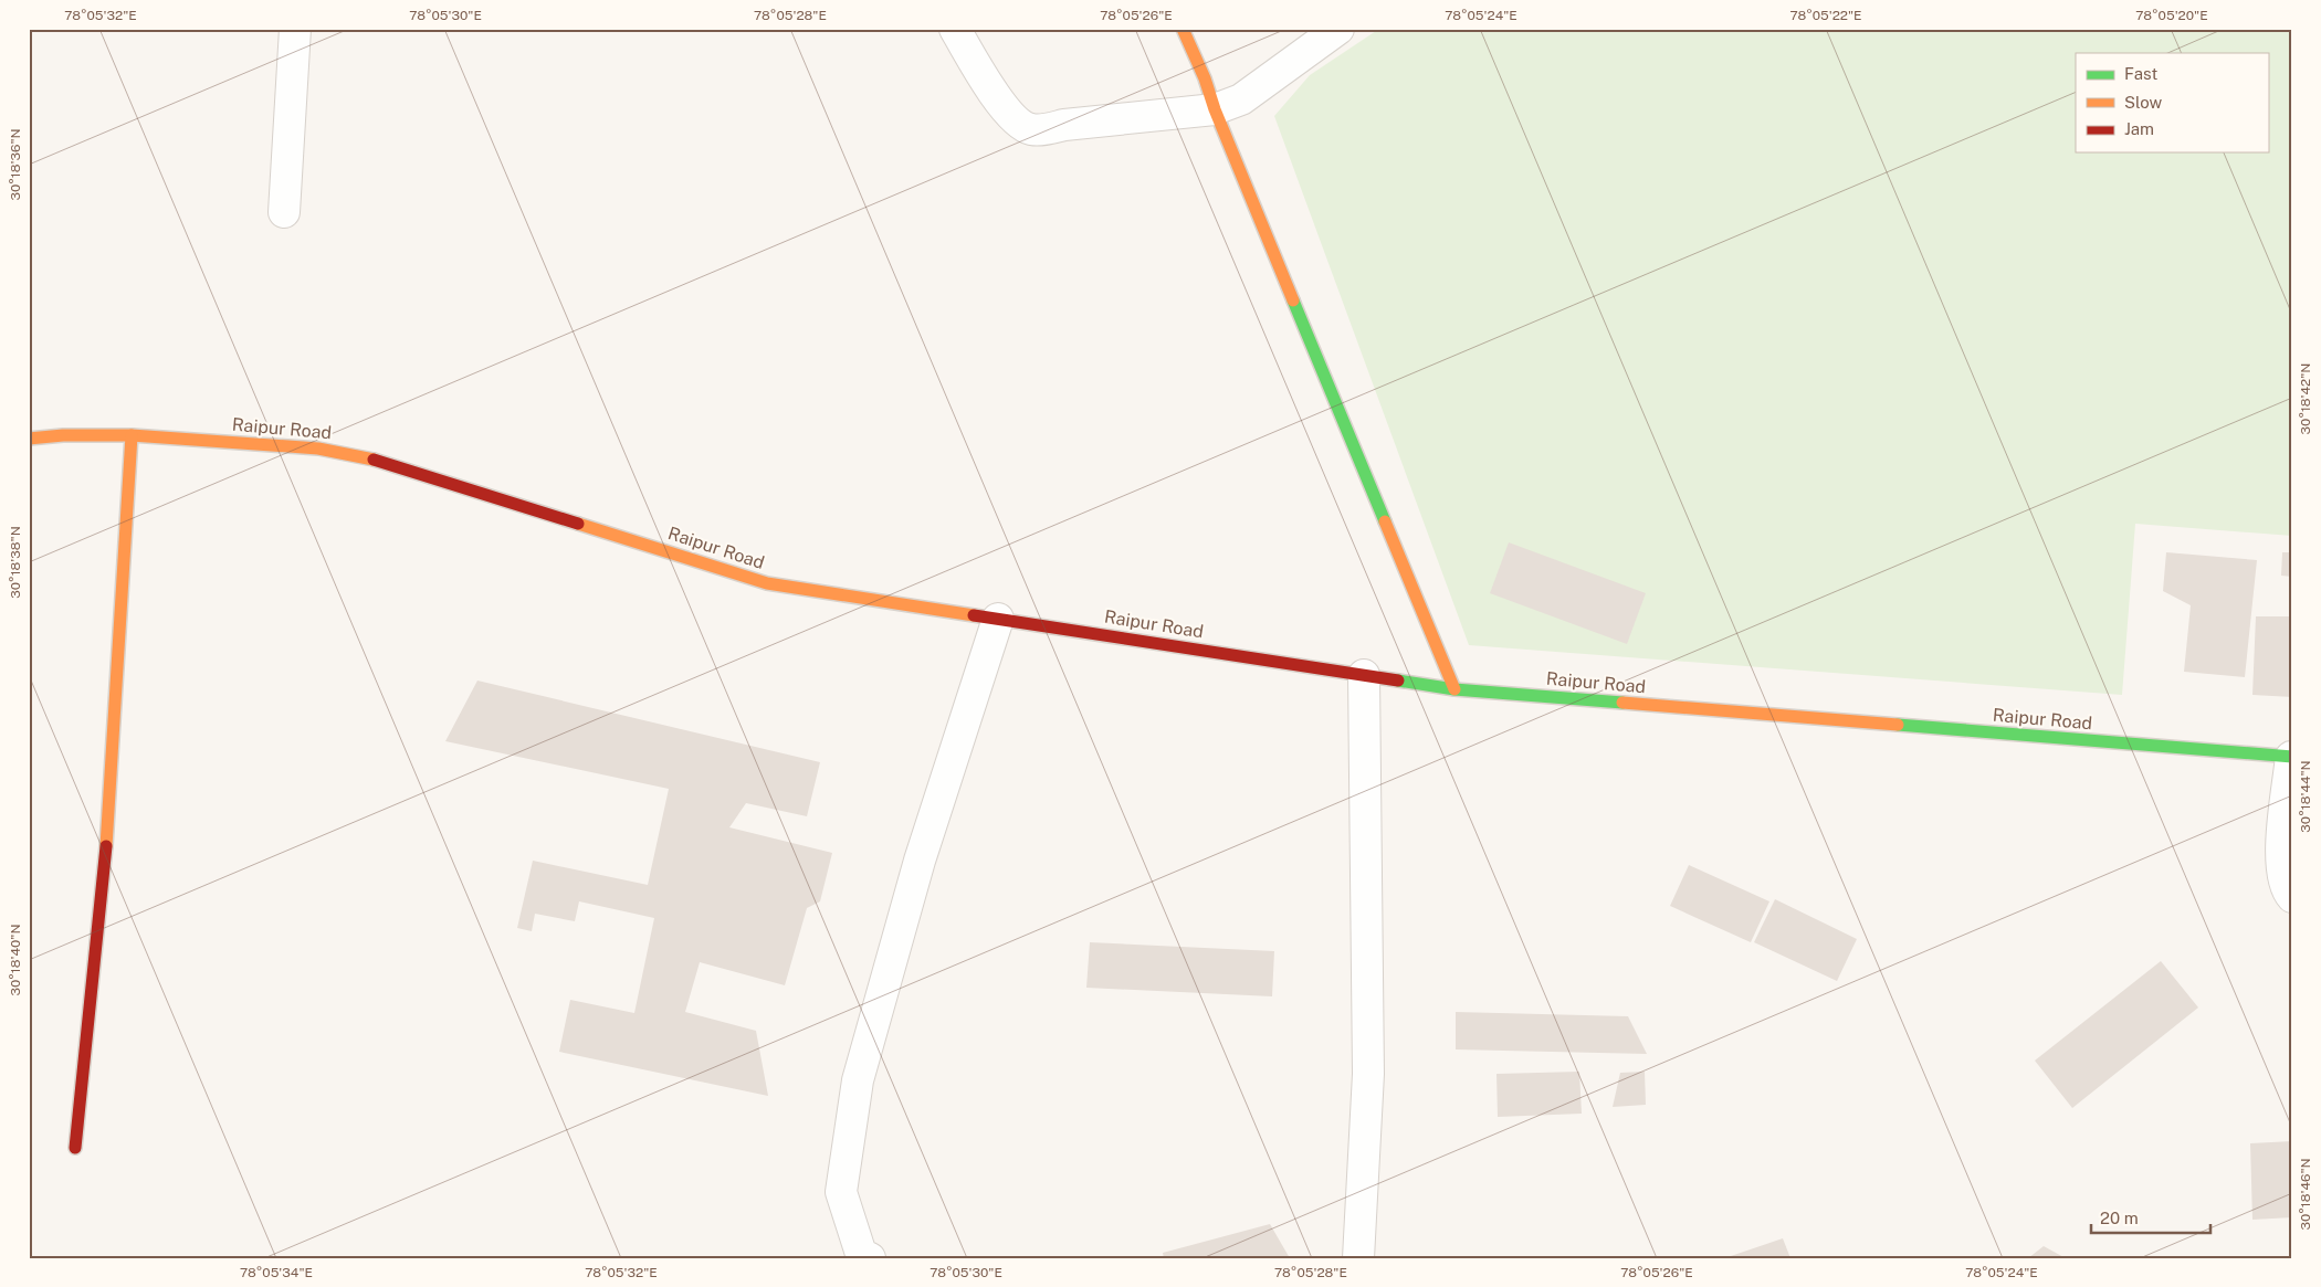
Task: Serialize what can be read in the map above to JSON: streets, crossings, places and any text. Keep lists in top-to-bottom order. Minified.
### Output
{"streets":{"main road":["Raipur Road"]},"legend":["Fast","Slow","Jam"],"scale_bar":"20 m","coordinates":["78°05'32\"E","78°05'30\"E","78°05'28\"E","78°05'26\"E","78°05'24\"E","78°05'22\"E","78°05'20\"E","30°18'36\"N","30°18'42\"N","30°18'38\"N","30°18'44\"N","30°18'40\"N","30°18'46\"N","78°05'34\"E"]}
